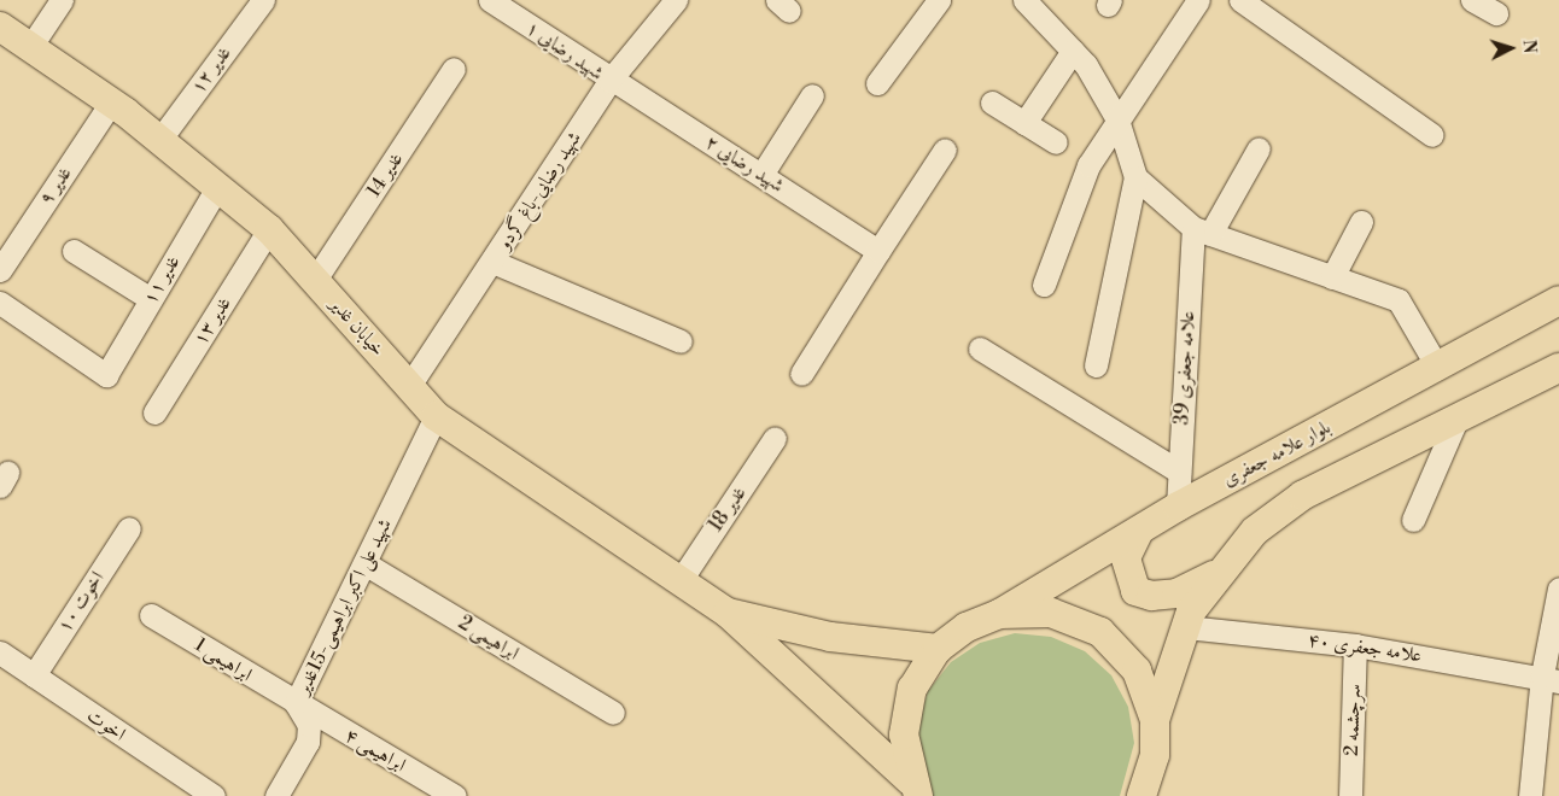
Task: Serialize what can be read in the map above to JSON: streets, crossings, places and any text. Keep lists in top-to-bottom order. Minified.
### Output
{"streets":{"main road":["خیابان غدیر","بلوار علامه جعفری"],"street":["شهید رضایی ۱","غدیر ۱۲","شهید رضایی ۲","غدیر 14","غدیر ۹","شهید رضایی-باغ گردو","غدیر ۱۱","غدیر ۱۳","علامه جعفری 39","غدیر 18","اخوت ۱۰","شهید علی اکبر ابراهیمی-15غدیر","ابراهیمی 2","علامه جعفری ۴۰","ابراهیمی 1","سرچشمه 2","اخوت","ابراهیمی ۴"]},"crossings":[["شهید رضایی ۱","شهید رضایی ۲"],["شهید رضایی ۱","شهید رضایی-باغ گردو"],["غدیر ۱۲","خیابان غدیر"],["شهید رضایی ۲","شهید رضایی-باغ گردو"],["غدیر 14","خیابان غدیر"],["غدیر ۹","خیابان غدیر"],["شهید رضایی-باغ گردو","خیابان غدیر"],["غدیر ۱۱","خیابان غدیر"],["غدیر ۱۳","خیابان غدیر"],["خیابان غدیر","غدیر 18"],["خیابان غدیر","شهید علی اکبر ابراهیمی-15غدیر"],["علامه جعفری 39","بلوار علامه جعفری"],["اخوت ۱۰","اخوت"],["شهید علی اکبر ابراهیمی-15غدیر","ابراهیمی 2"],["شهید علی اکبر ابراهیمی-15غدیر","ابراهیمی 1"],["شهید علی اکبر ابراهیمی-15غدیر","ابراهیمی ۴"],["علامه جعفری ۴۰","سرچشمه 2"],["ابراهیمی 1","ابراهیمی ۴"]],"north":"right"}
